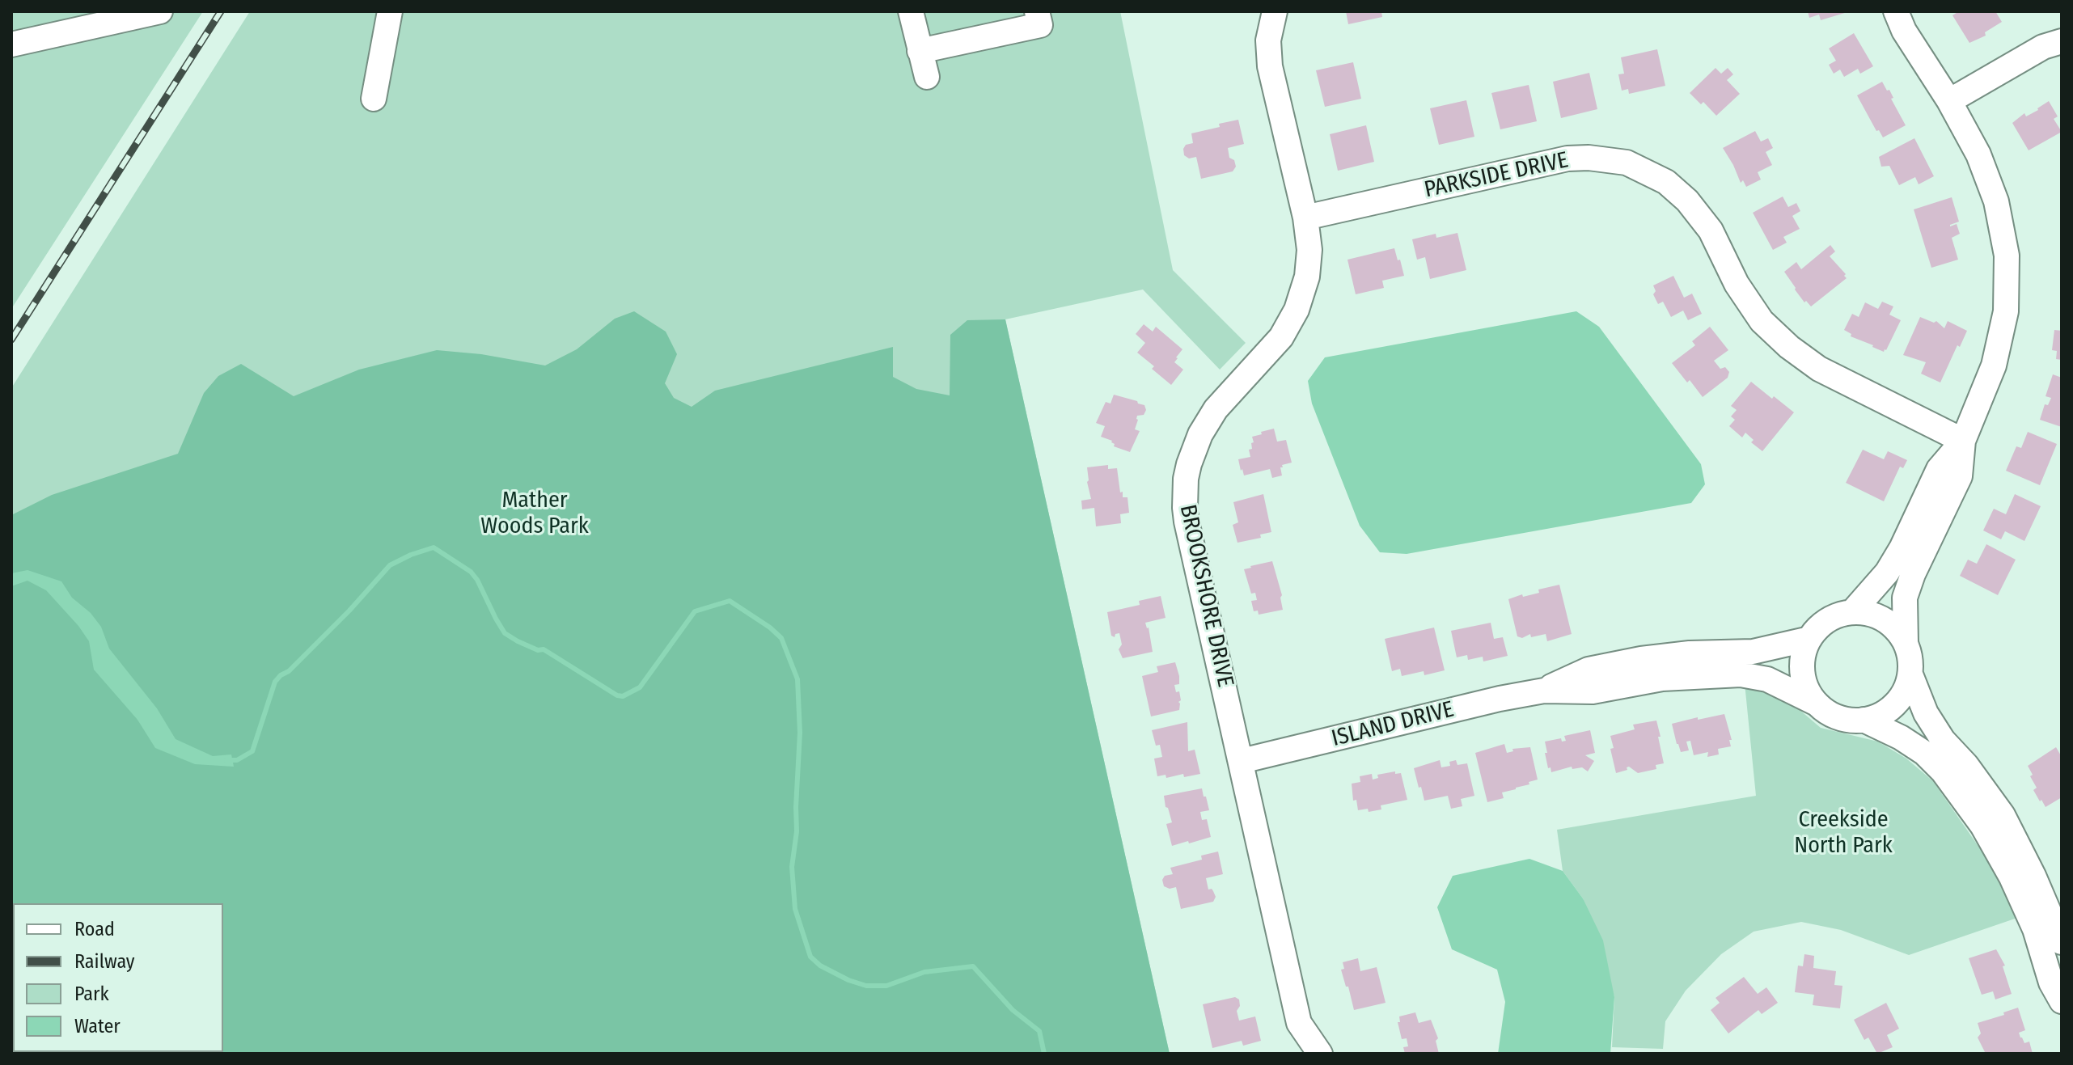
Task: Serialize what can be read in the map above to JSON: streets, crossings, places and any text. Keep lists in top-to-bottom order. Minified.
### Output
{"streets":{"street":["PARKSIDE DRIVE","BROOKSHORE DRIVE","ISLAND DRIVE"]},"crossings":[["PARKSIDE DRIVE","BROOKSHORE DRIVE"],["BROOKSHORE DRIVE","ISLAND DRIVE"]],"parks":["Mather Woods Park","Creekside North Park"],"legend":["Road","Railway","Park","Water"]}
